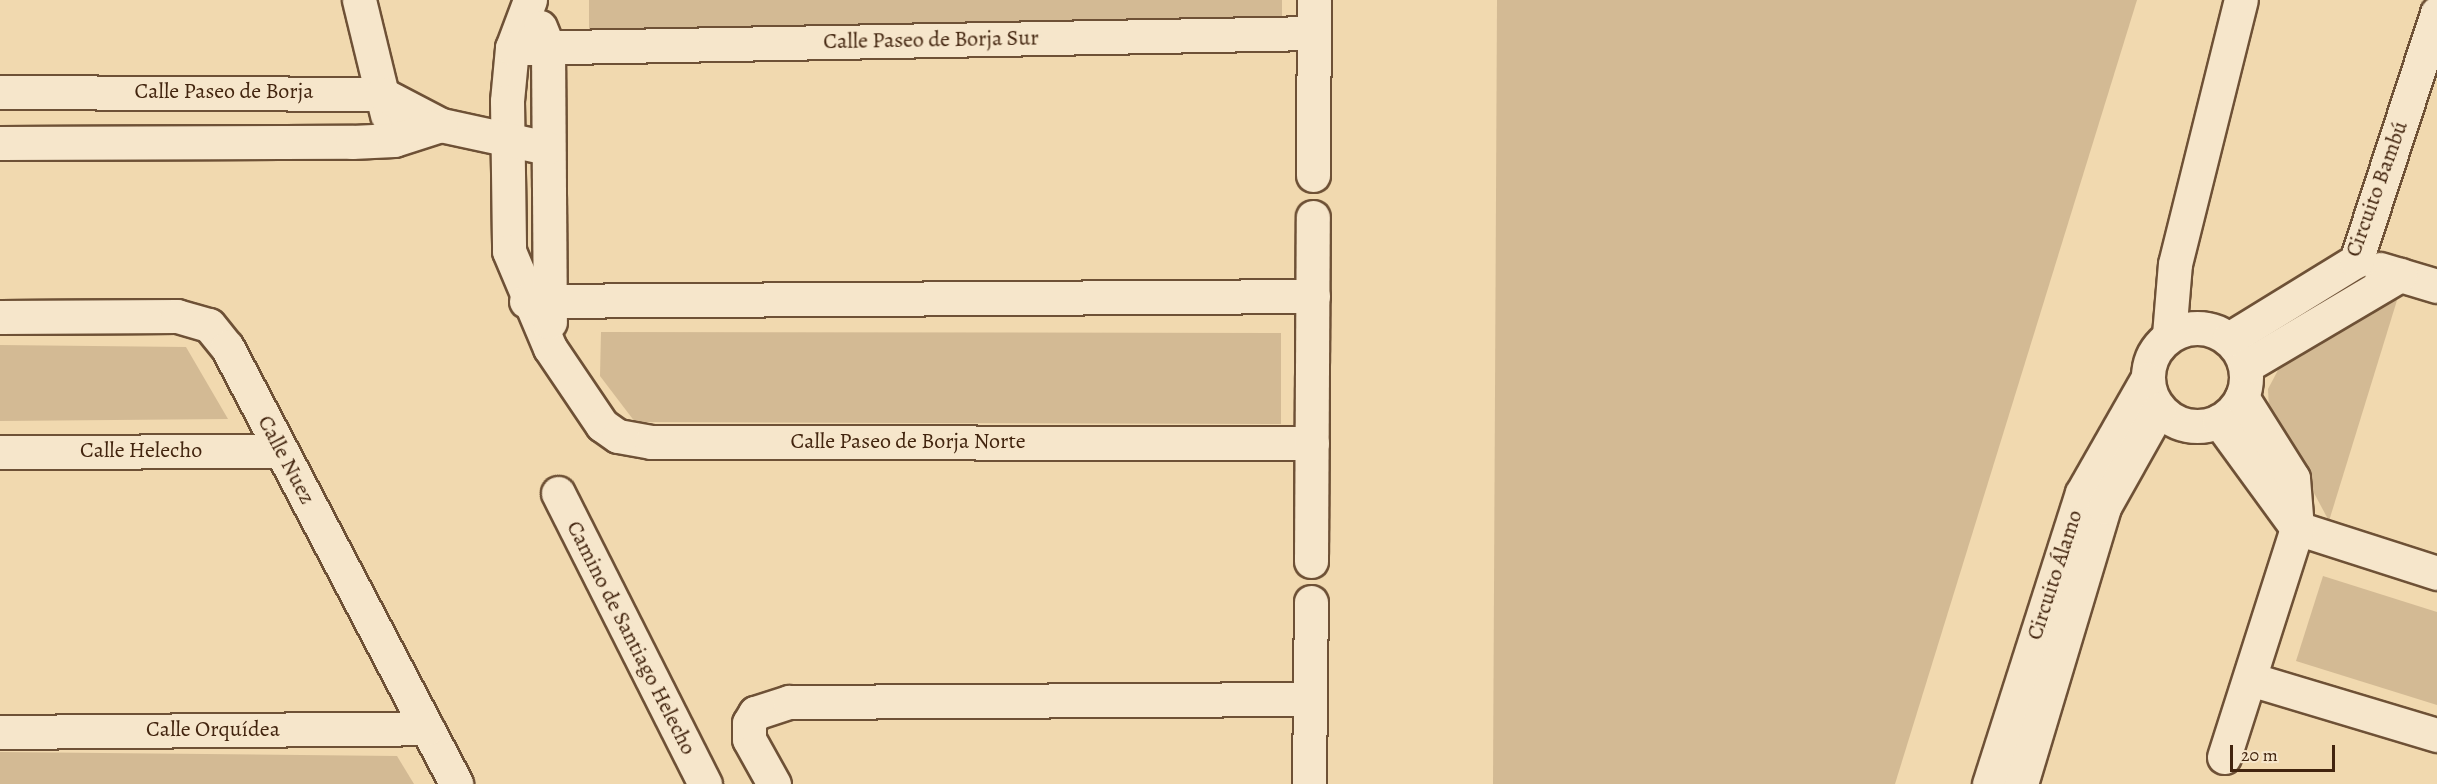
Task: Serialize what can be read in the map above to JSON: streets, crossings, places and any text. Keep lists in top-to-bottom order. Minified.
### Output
{"streets":{"street":["Calle Paseo de Borja Sur","Calle Paseo de Borja","Circuito Bambú","Calle Paseo de Borja Norte","Calle Helecho","Calle Nuez","Circuito Álamo","Camino de Santiago Helecho","Calle Orquídea"]},"crossings":[["Calle Paseo de Borja","Calle Paseo de Borja Norte"],["Circuito Bambú","Circuito Álamo"],["Calle Helecho","Calle Nuez"],["Calle Nuez","Calle Orquídea"]],"scale_bar":"20 m"}
